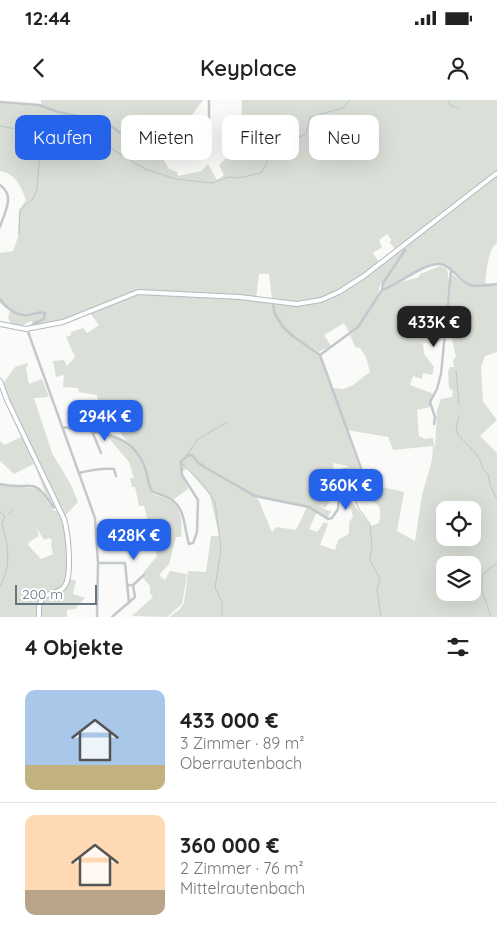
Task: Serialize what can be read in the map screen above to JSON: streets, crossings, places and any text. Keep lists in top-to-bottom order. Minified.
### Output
{"scale_bar":"200 m","page":{"status":"12:44","header":"Keyplace","chip":["Kaufen","Mieten","Filter","Neu"],"price":["433K €","294K €","360K €","428K €"],"scale":"200 m","heading":"4 Objekte","list":[{"name":"433 000 €","note":"3 Zimmer · 89 m² · Oberrautenbach"},{"name":"360 000 €","note":"2 Zimmer · 76 m² · Mittelrautenbach"}]}}
